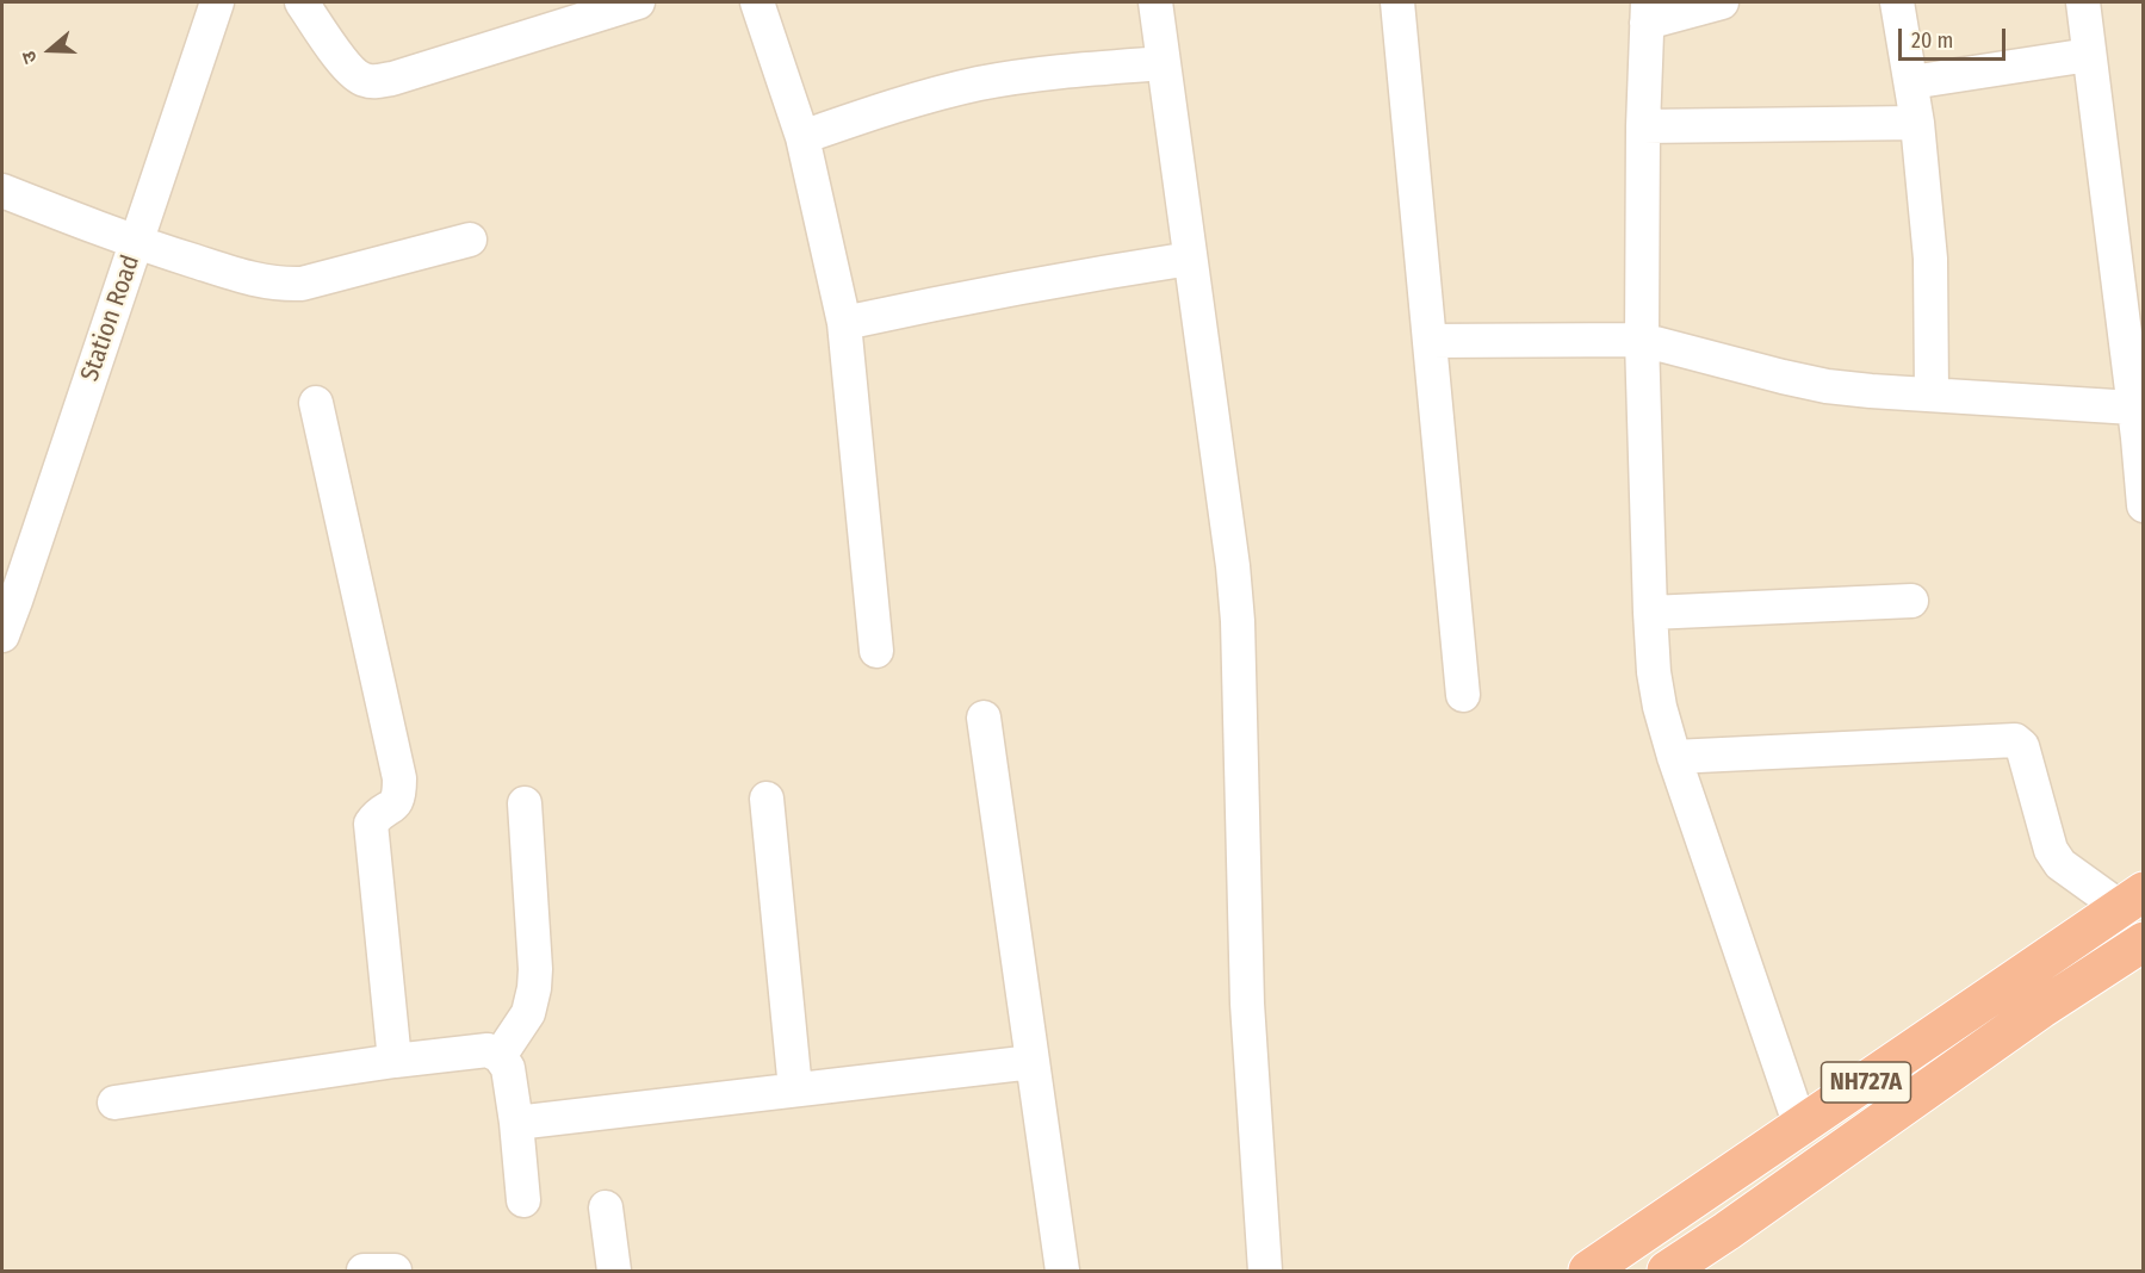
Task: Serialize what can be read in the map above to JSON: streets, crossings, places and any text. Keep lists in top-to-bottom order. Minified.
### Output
{"streets":{"highway":["NH727A"],"street":["Station Road"]},"scale_bar":"20 m","north":"left"}
